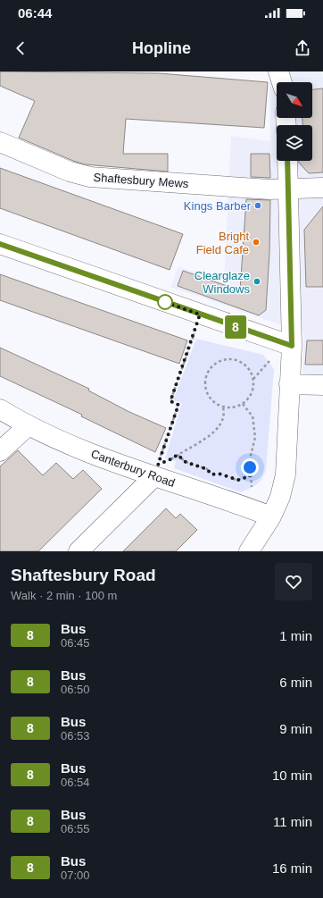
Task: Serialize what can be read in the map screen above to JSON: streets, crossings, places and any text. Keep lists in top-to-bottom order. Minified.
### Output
{"streets":{"street":["Shaftesbury Mews","Canterbury Road"]},"places":["Kings Barber","Bright Field Cafe","Clearglaze Windows"],"lines":["bus line 8"],"north":"bottom right","page":{"status":"06:44","header":"Hopline","on_map":"8","heading":["Shaftesbury Road","Walk · 2 min · 100 m"],"list":[{"mark":"8","name":"Bus","note":"06:45","value":"1 min"},{"mark":"8","name":"Bus","note":"06:50","value":"6 min"},{"mark":"8","name":"Bus","note":"06:53","value":"9 min"},{"mark":"8","name":"Bus","note":"06:54","value":"10 min"},{"mark":"8","name":"Bus","note":"06:55","value":"11 min"},{"mark":"8","name":"Bus","note":"07:00","value":"16 min"}]}}
